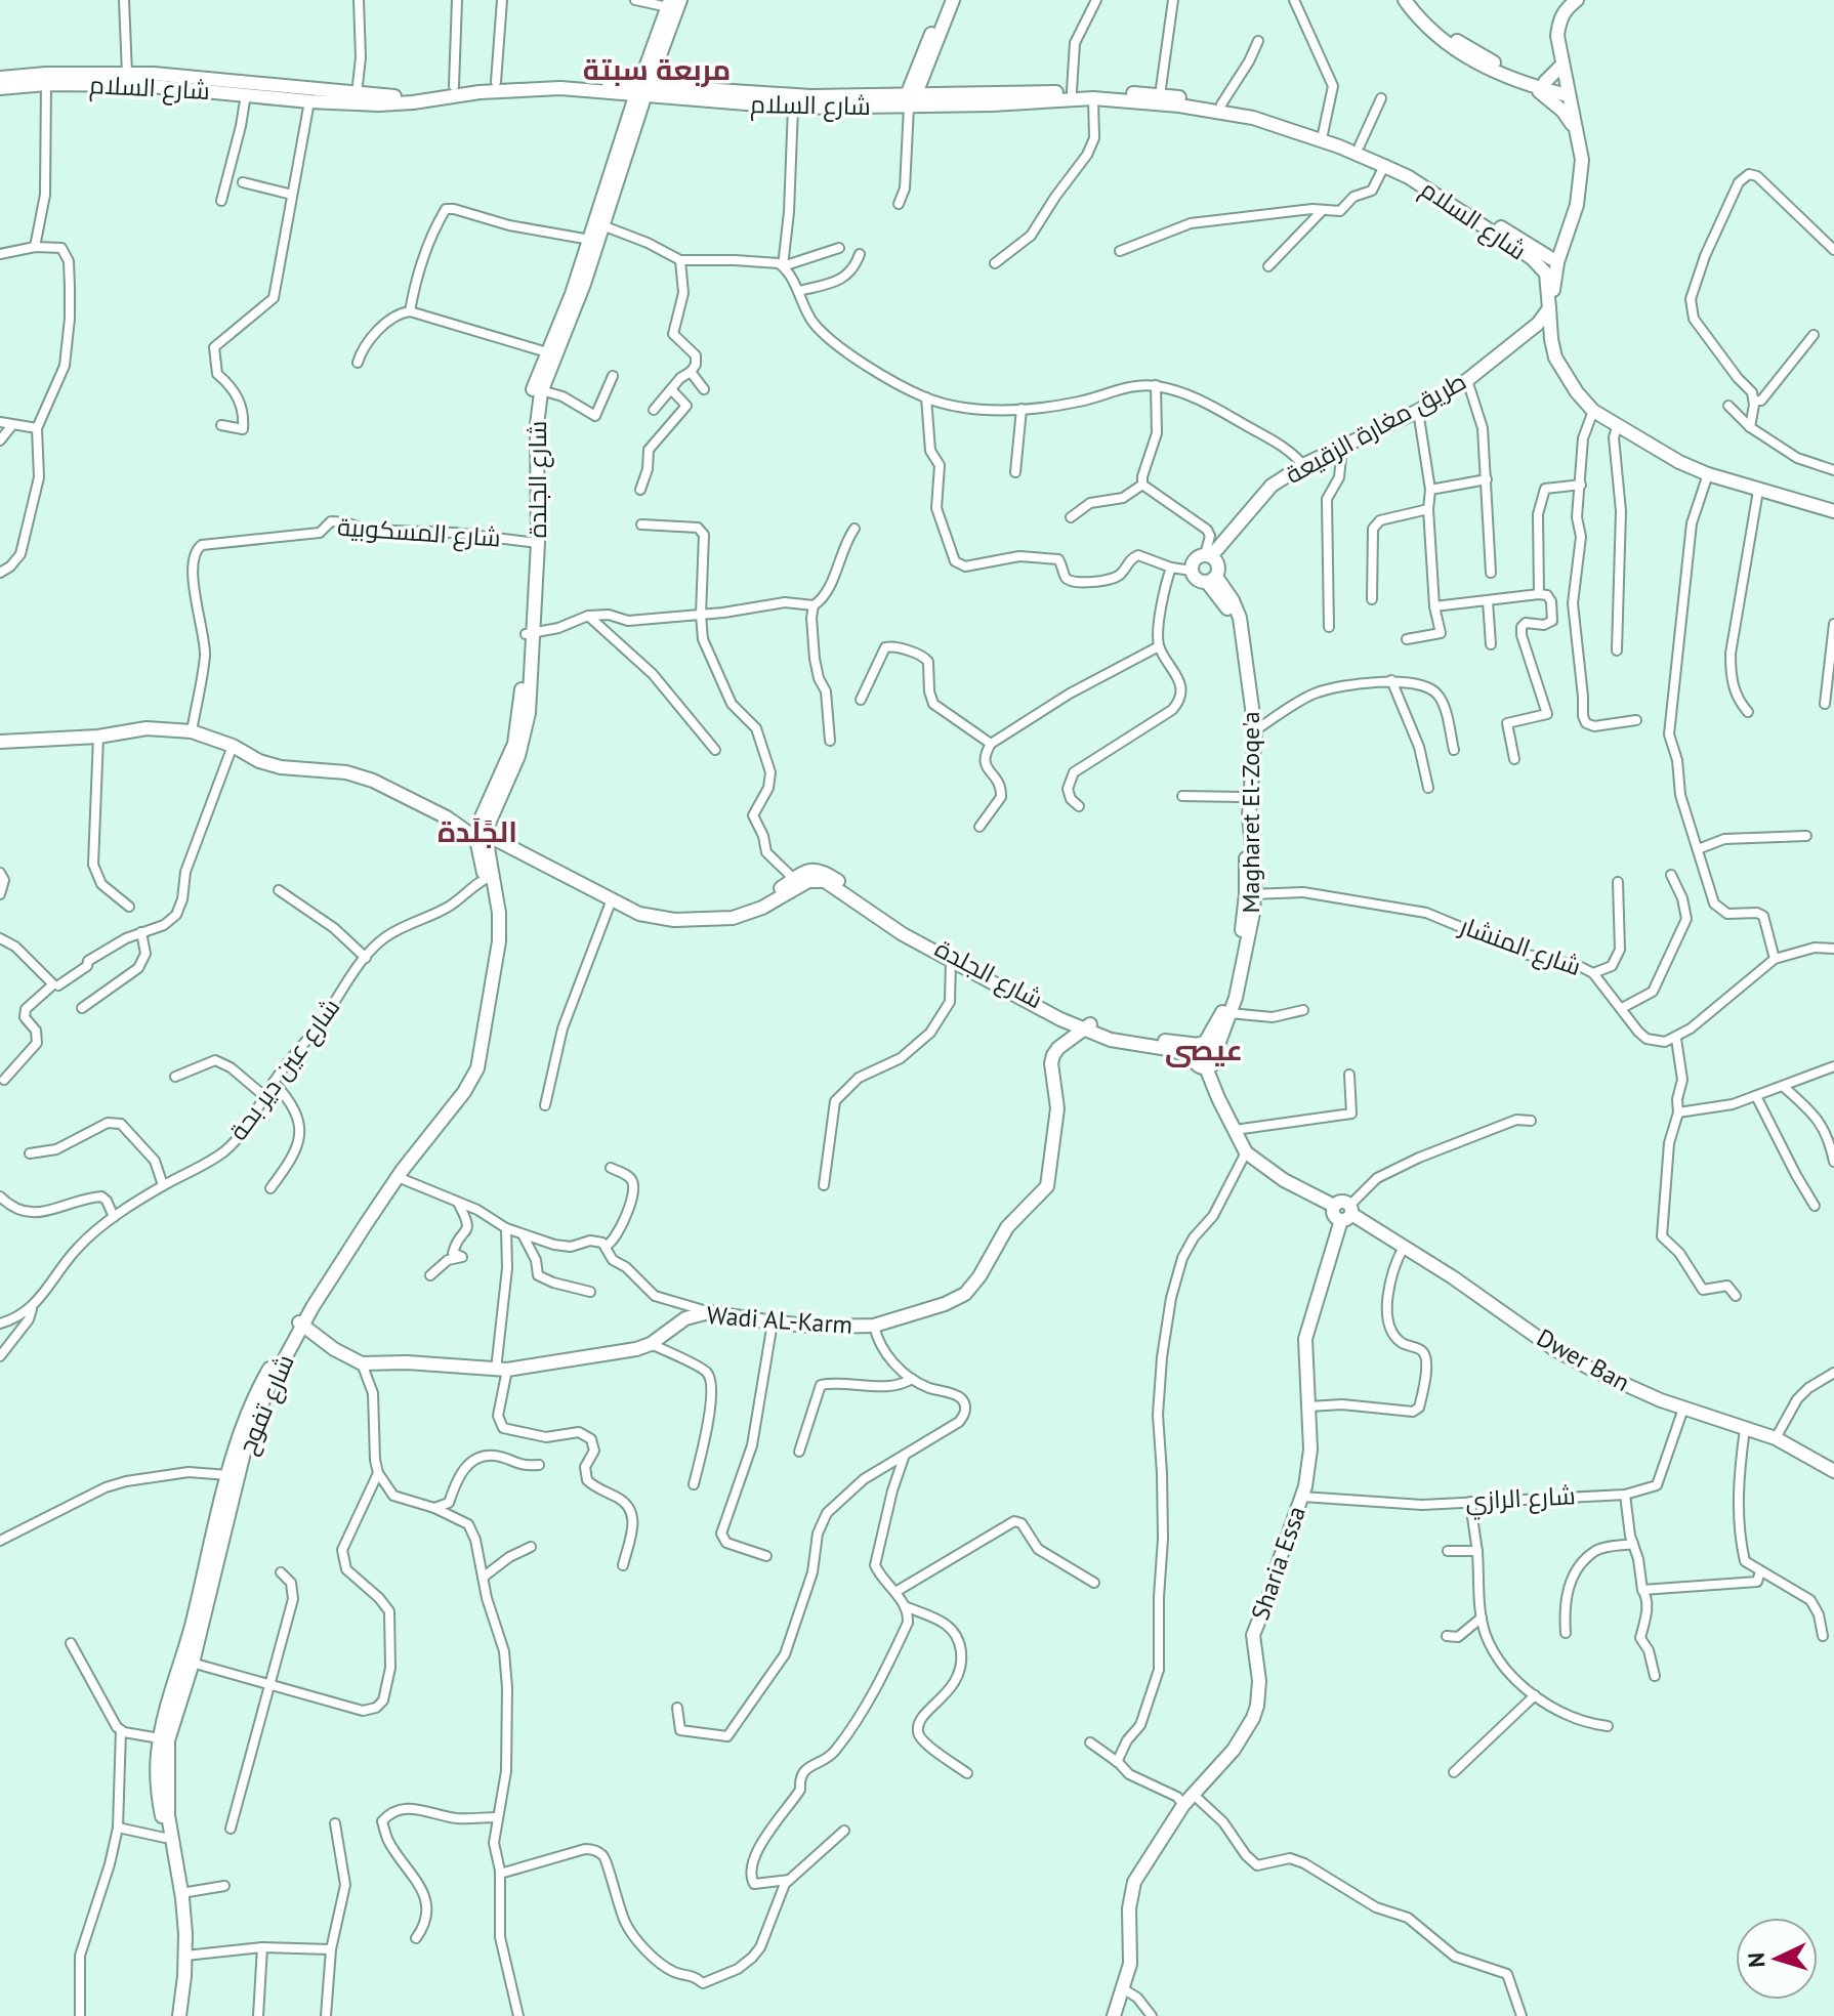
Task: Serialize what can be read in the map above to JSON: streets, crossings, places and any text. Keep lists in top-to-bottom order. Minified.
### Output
{"streets":{"street":["شارع السلام","طريق مغارة الزقيعة","شارع الجلدة","شارع المسكوبية","Magharet El-Zoqe'a","شارع المنشار","شارع عين دير بحة","Wadi AL-Karm","Dwer Ban","شارع تفوح","شارع الرازي","Sharia Essa"]},"crossings":[["شارع السلام","طريق مغارة الزقيعة"],["شارع السلام","شارع الجلدة"],["طريق مغارة الزقيعة","Magharet El-Zoqe'a"],["شارع الجلدة","شارع المسكوبية"],["شارع الجلدة","Magharet El-Zoqe'a"],["شارع الجلدة","Wadi AL-Karm"],["Magharet El-Zoqe'a","شارع المنشار"],["شارع عين دير بحة","شارع تفوح"],["Dwer Ban","شارع الرازي"],["Dwer Ban","Sharia Essa"],["شارع الرازي","Sharia Essa"]],"districts":["مربعة سبتة","الجًلَدة","عيصى"],"north":"left"}
